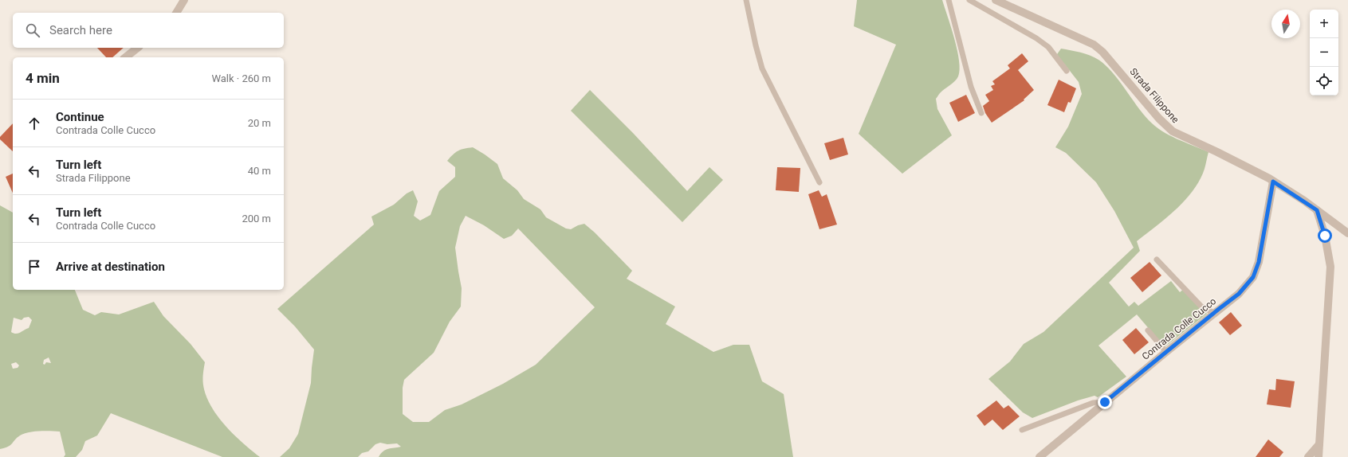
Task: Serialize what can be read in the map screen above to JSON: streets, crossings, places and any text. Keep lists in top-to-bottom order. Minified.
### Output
{"streets":{"street":["Strada Filippone","Contrada Colle Cucco"]},"crossings":[["Strada Filippone","Contrada Colle Cucco"]],"north":"top","page":{"map_buttons":["+","−"],"search":"Search here","heading":["4 min","Walk · 260 m"],"list":[["Continue","Contrada Colle Cucco","20 m"],["Turn left","Strada Filippone","40 m"],["Turn left","Contrada Colle Cucco","200 m"],"Arrive at destination"]}}
